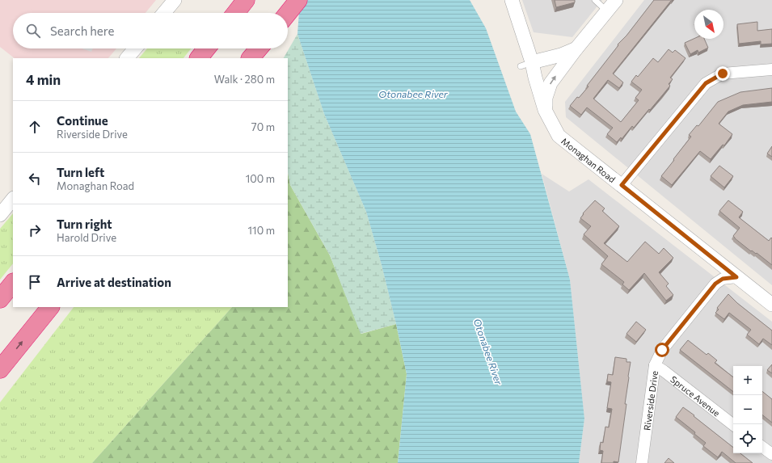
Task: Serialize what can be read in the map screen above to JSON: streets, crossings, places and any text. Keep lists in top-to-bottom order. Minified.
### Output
{"streets":{"street":["Monaghan Road","Spruce Avenue","Riverside Drive"]},"crossings":[["Monaghan Road","Riverside Drive"],["Spruce Avenue","Riverside Drive"]],"water":["Otonabee River"],"north":"bottom right","page":{"search":"Search here","heading":["4 min","Walk · 280 m"],"list":[["Continue","Riverside Drive","70 m"],["Turn left","Monaghan Road","100 m"],["Turn right","Harold Drive","110 m"],"Arrive at destination"],"map_buttons":["+","−"]}}
